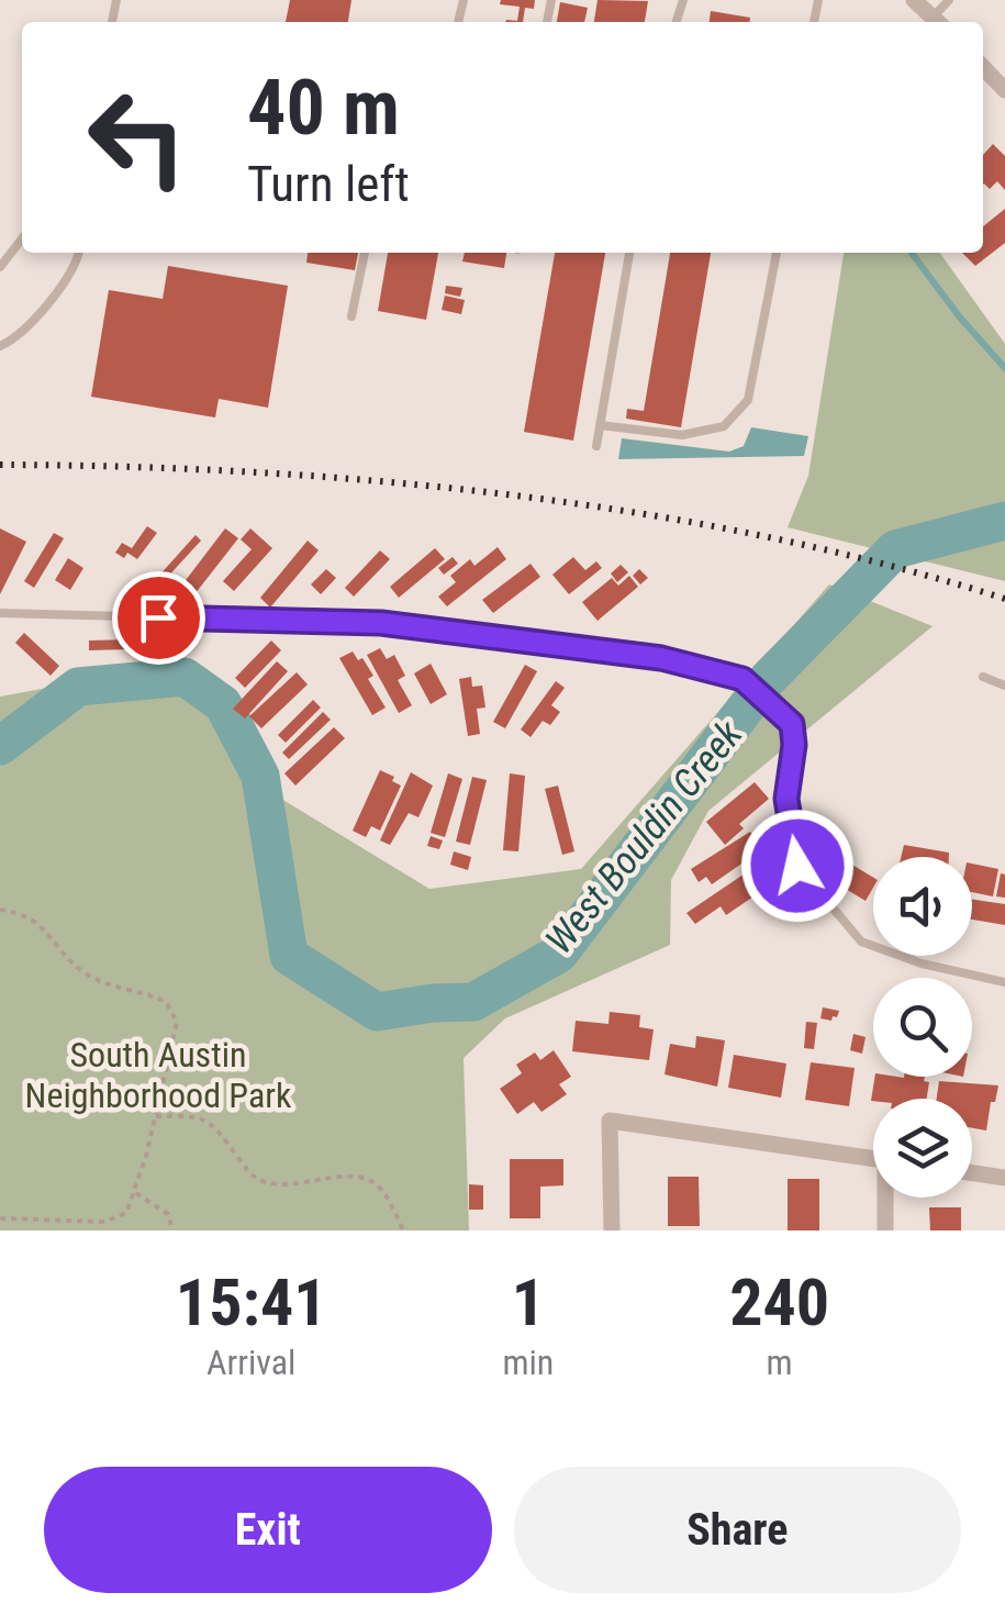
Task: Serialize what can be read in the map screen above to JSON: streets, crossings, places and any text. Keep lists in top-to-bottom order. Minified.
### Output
{"water":["West Bouldin Creek"],"parks":["South Austin Neighborhood Park"],"page":{"turn":["40 m","Turn left"],"eta":["15:41","Arrival","1","min","240","m"],"buttons":["Exit","Share"]}}
